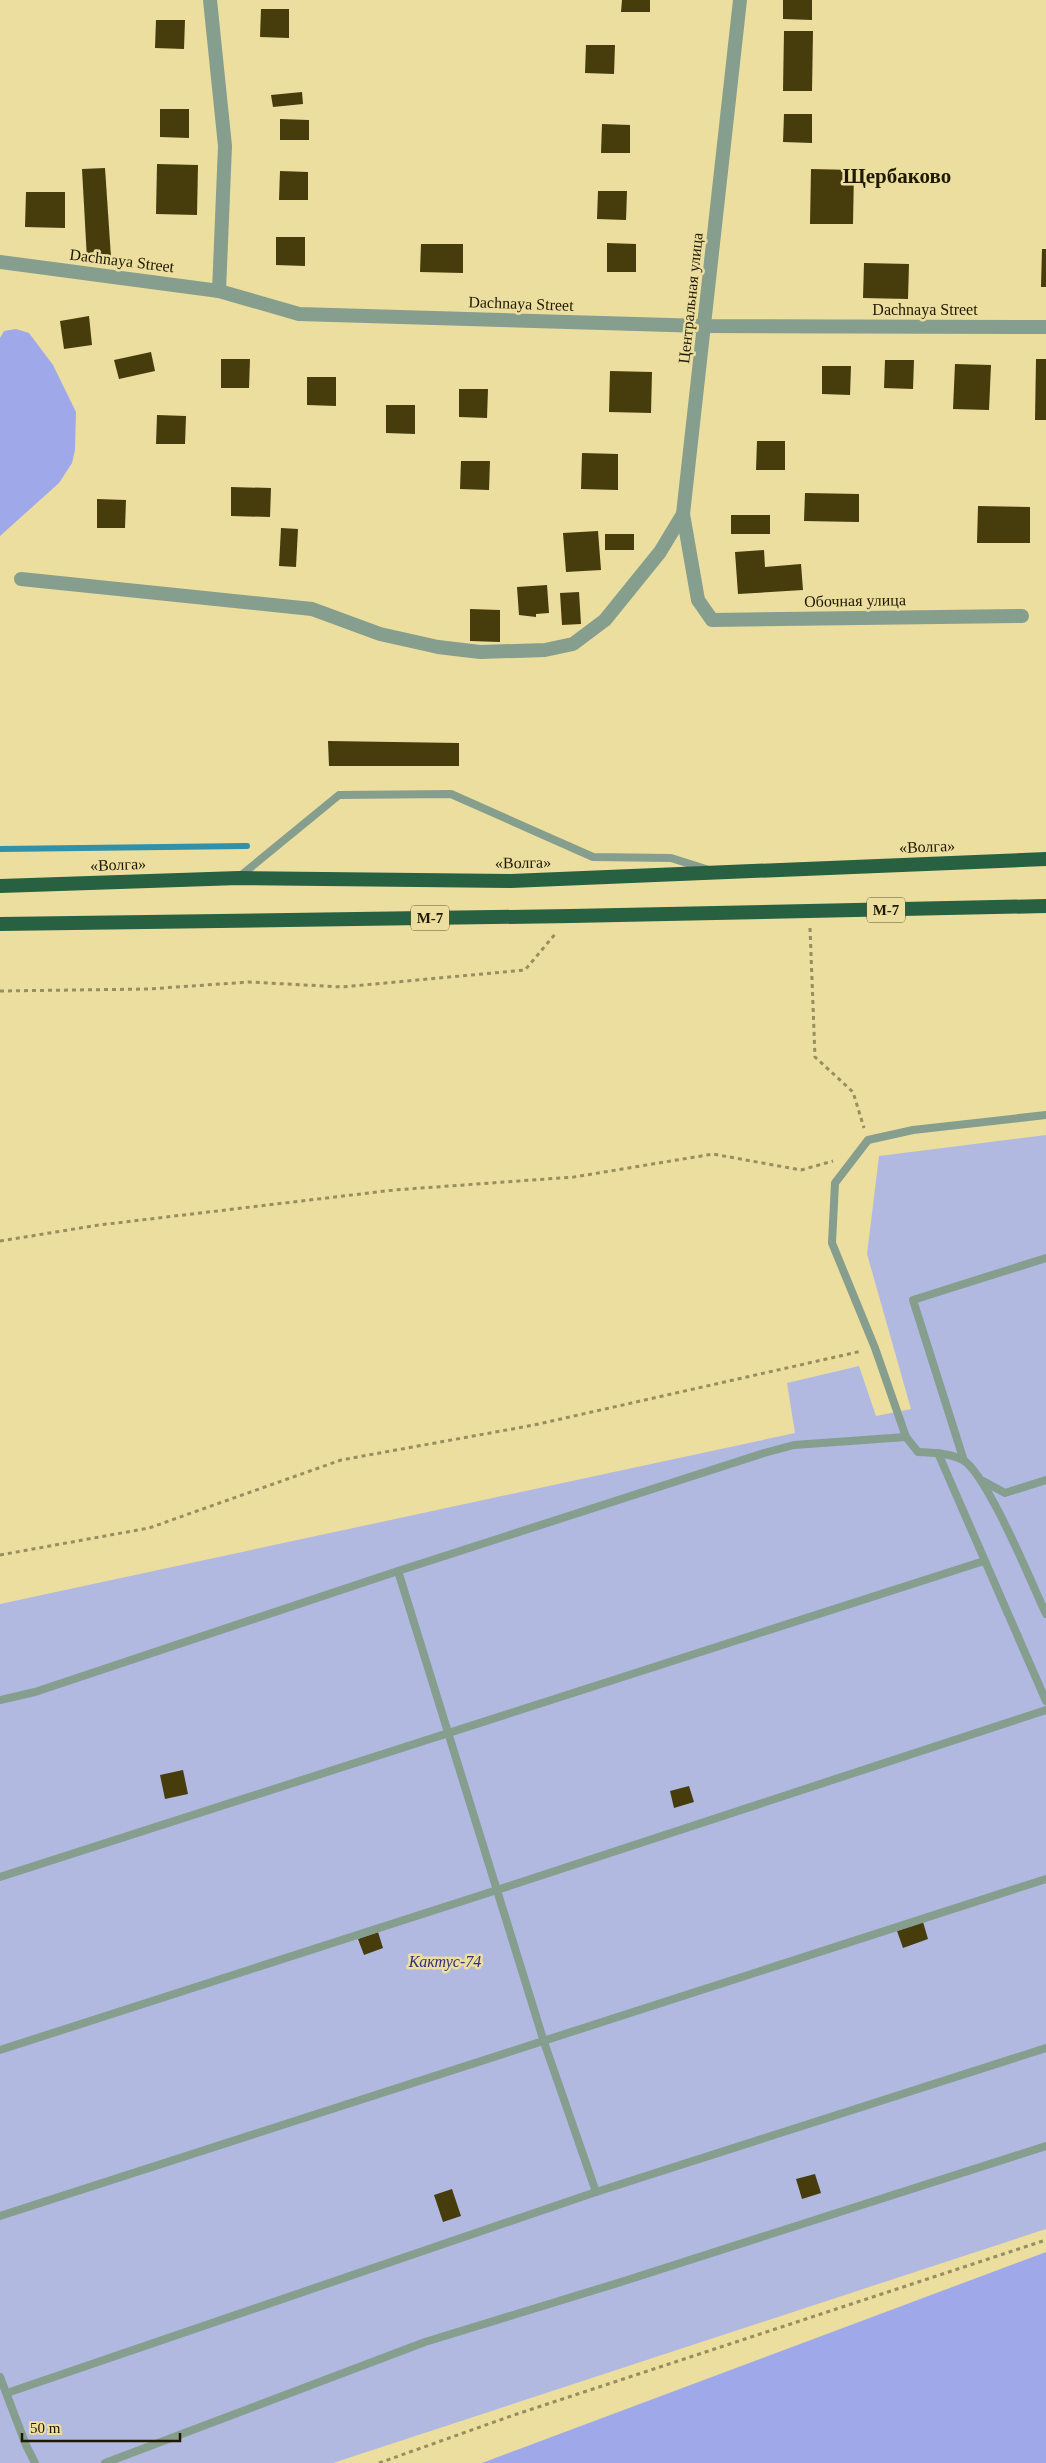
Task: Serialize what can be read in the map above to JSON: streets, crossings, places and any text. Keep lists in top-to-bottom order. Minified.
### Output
{"streets":{"highway":["«Волга»","М-7"],"street":["Dachnaya Street","Центральная улица","Обочная улица"]},"crossings":[["Dachnaya Street","Центральная улица"],["Центральная улица","Обочная улица"]],"districts":["Щербаково"],"parks":["Кактус-74"],"scale_bar":"50 m"}
